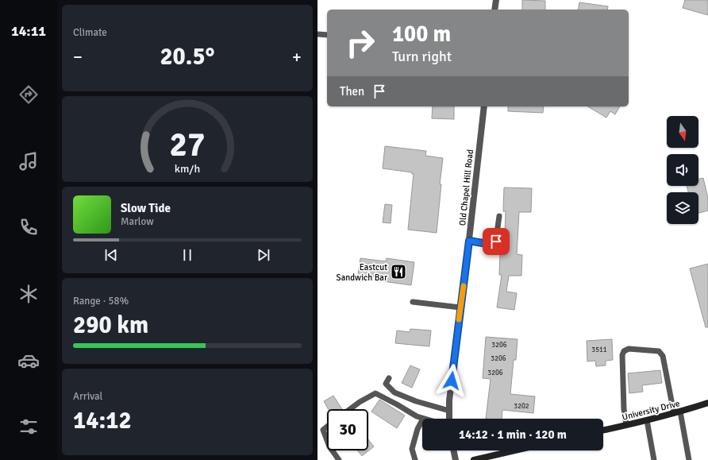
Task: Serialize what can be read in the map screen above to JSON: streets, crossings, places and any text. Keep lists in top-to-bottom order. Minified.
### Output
{"streets":{"main road":["University Drive"],"street":["Old Chapel Hill Road"]},"places":{"restaurant":["Eastcut Sandwich Bar"]},"house_numbers":["3206","3511","3206","3206","3202"],"north":"bottom","page":{"tabs":"14:11","tile":["Climate",["Range · 58%","290 km"],["Arrival","14:12"]],"turn":["100 m","Turn right"],"heat":["−","20.5°","+"],"then":"Then","song":["Slow Tide","Marlow"],"limit":"30","trip":"14:12 · 1 min · 120 m","gauge":["27","km/h"]}}
